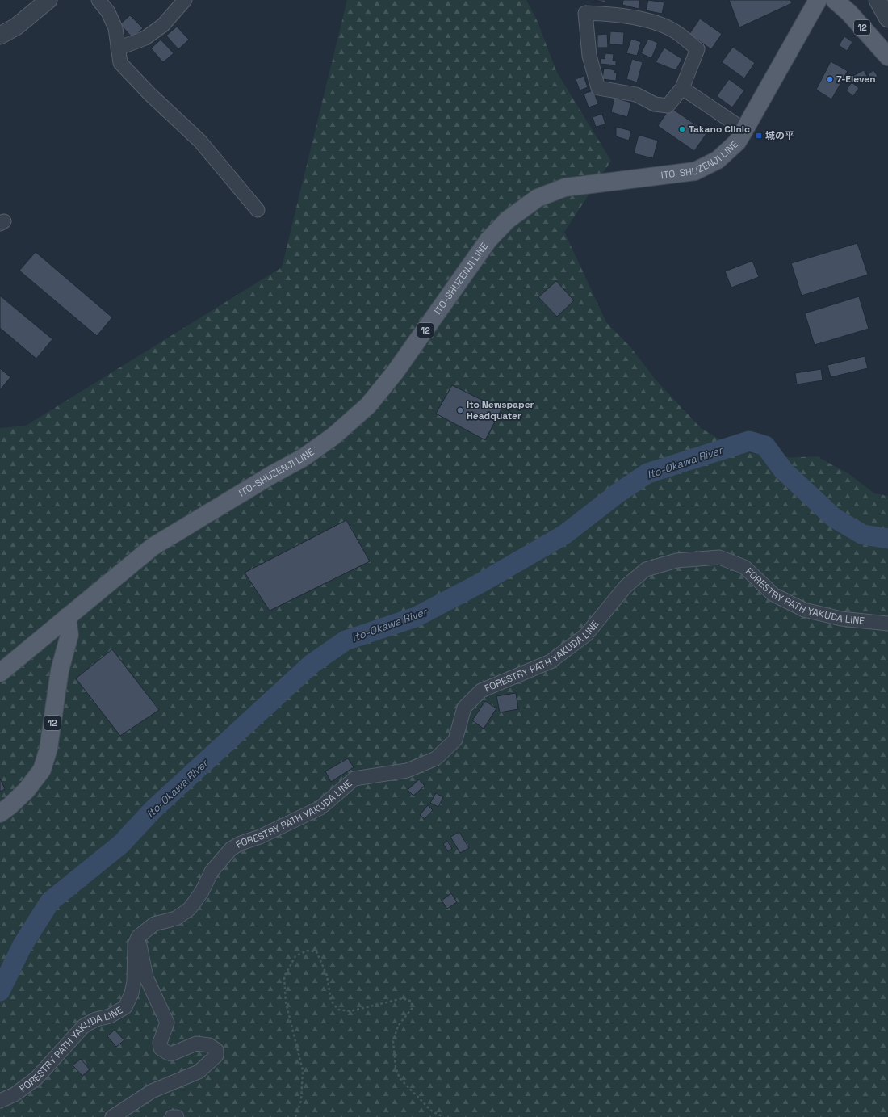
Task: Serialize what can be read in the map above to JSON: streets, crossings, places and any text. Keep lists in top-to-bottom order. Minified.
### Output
{"streets":{"main road":["12","ITO-SHUZENJI LINE"],"street":["FORESTRY PATH YAKUDA LINE"]},"crossings":[["12","ITO-SHUZENJI LINE"]],"water":["Ito-Okawa River"],"places":{"other":["7-Eleven","Takano Clinic","Ito Newspaper Headquater"],"transit":["城の平"]}}
